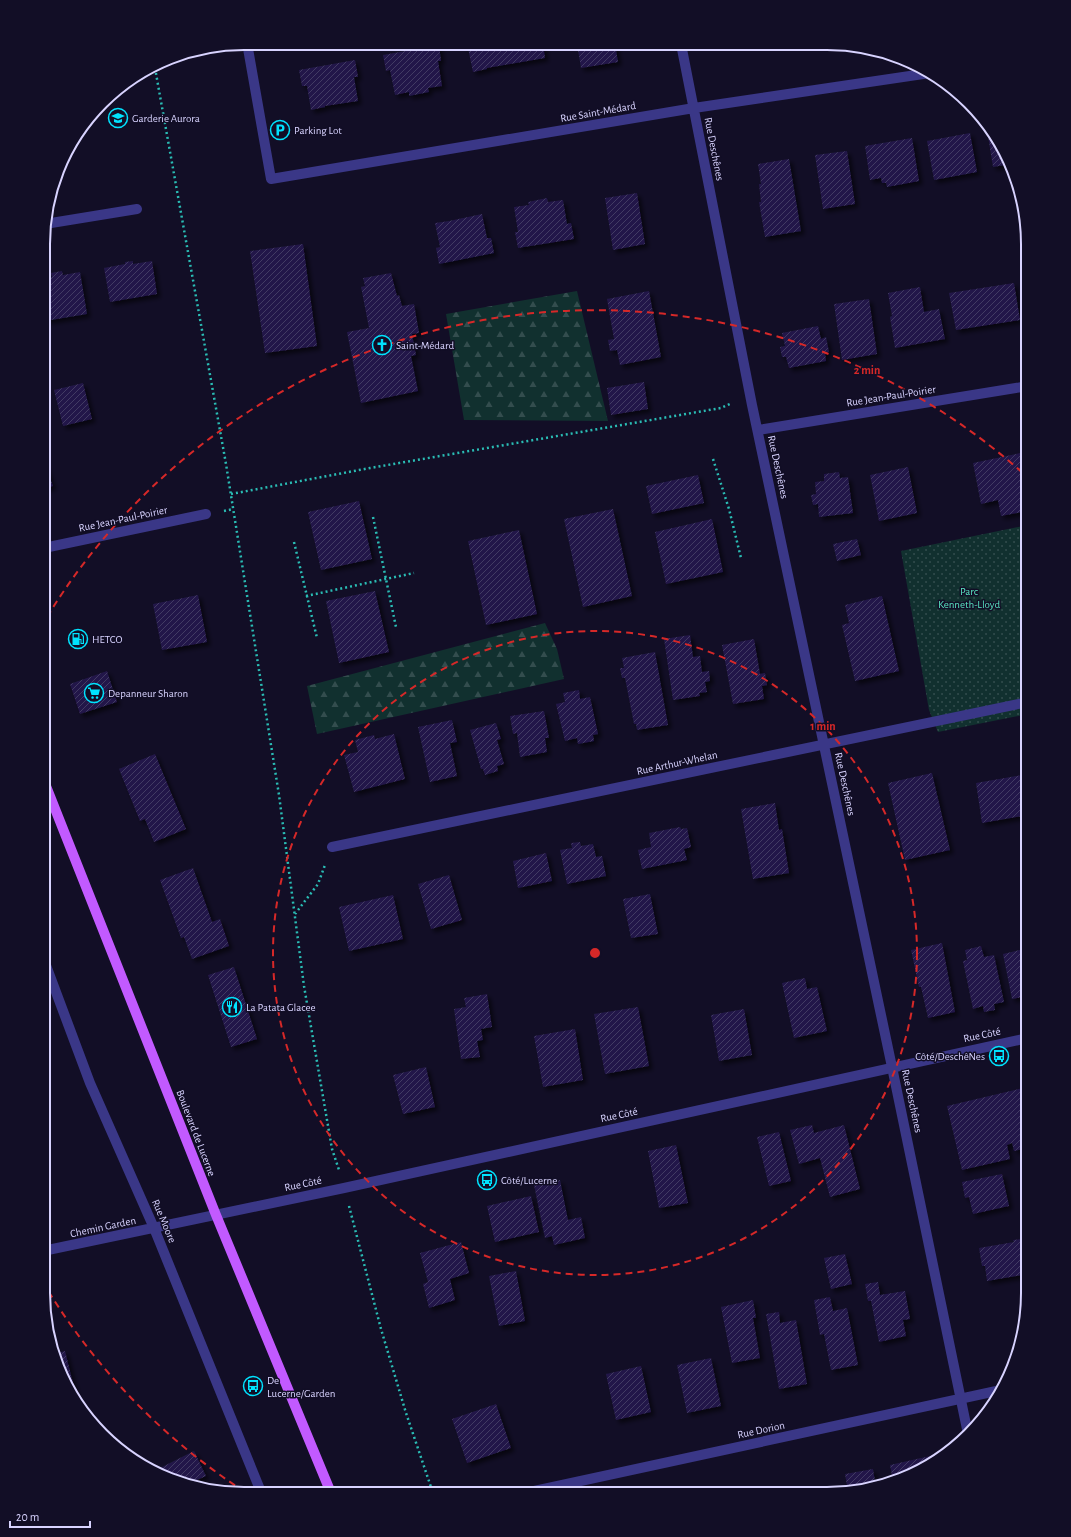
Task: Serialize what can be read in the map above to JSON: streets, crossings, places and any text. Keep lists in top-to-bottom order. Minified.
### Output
{"streets":{"main road":["Boulevard de Lucerne"],"street":["Rue Saint-Médard","Rue Deschênes","Rue Jean-Paul-Poirier","Rue Arthur-Whelan","Rue Côté","Rue Moore","Chemin Garden","Rue Dorion"]},"crossings":[["Rue Saint-Médard","Rue Deschênes"],["Rue Deschênes","Rue Jean-Paul-Poirier"],["Rue Deschênes","Rue Arthur-Whelan"],["Rue Deschênes","Rue Côté"],["Rue Deschênes","Rue Dorion"],["Rue Côté","Boulevard de Lucerne"],["Rue Côté","Chemin Garden"],["Boulevard de Lucerne","Chemin Garden"],["Rue Moore","Chemin Garden"]],"parks":["Parc Kenneth-Lloyd"],"places":{"school or university":["Garderie Aurora"],"parking":["Parking Lot"],"church":["Saint-Médard"],"fuel station":["HETCO"],"supermarket":["Depanneur Sharon"],"restaurant":["La Patata Glacee"],"bus stop":["Côté/DeschêNes","Côté/Lucerne","De Lucerne/Garden"]},"scale_bar":"20 m","rings":["2 min","1 min"]}
